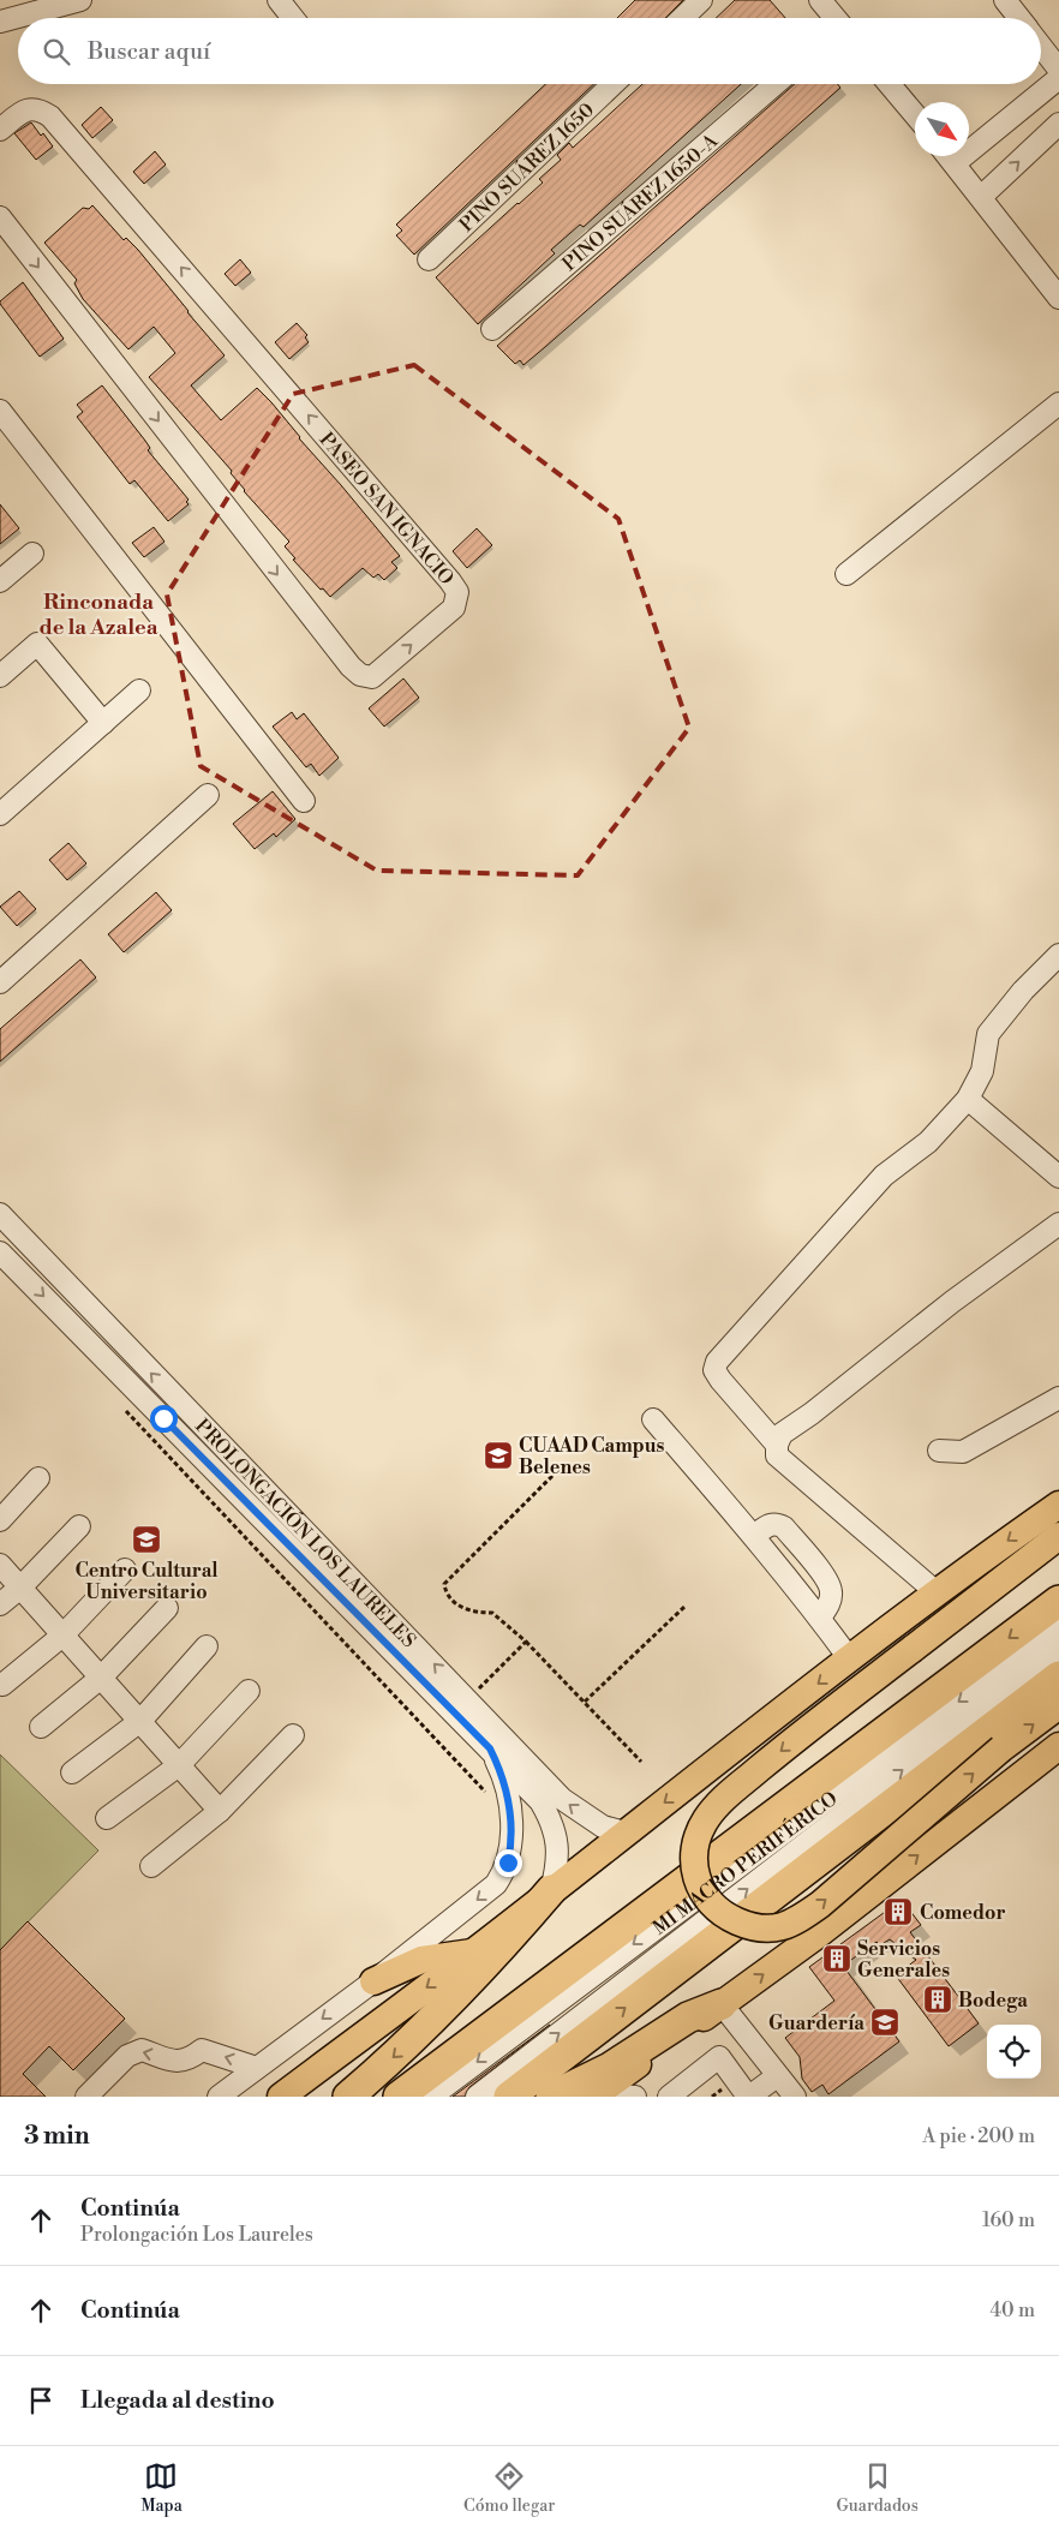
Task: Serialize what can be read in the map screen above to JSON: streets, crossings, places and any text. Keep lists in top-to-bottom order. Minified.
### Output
{"streets":{"street":["PINO SUÁREZ 1650","PINO SUÁREZ 1650-A","PASEO SAN IGNACIO","PROLONGACIÓN LOS LAURELES","MI MACRO PERIFÉRICO"]},"districts":["Rinconada de la Azalea"],"places":{"school or university":["CUAAD Campus Belenes","Centro Cultural Universitario","Guardería"],"building":["Comedor","Servicios Generales","Bodega"]},"north":"bottom right","page":{"search":"Buscar aquí","heading":["3 min","A pie · 200 m"],"list":[["Continúa","Prolongación Los Laureles","160 m"],["Continúa","40 m"],"Llegada al destino"],"nav":["Mapa","Cómo llegar","Guardados"]}}
